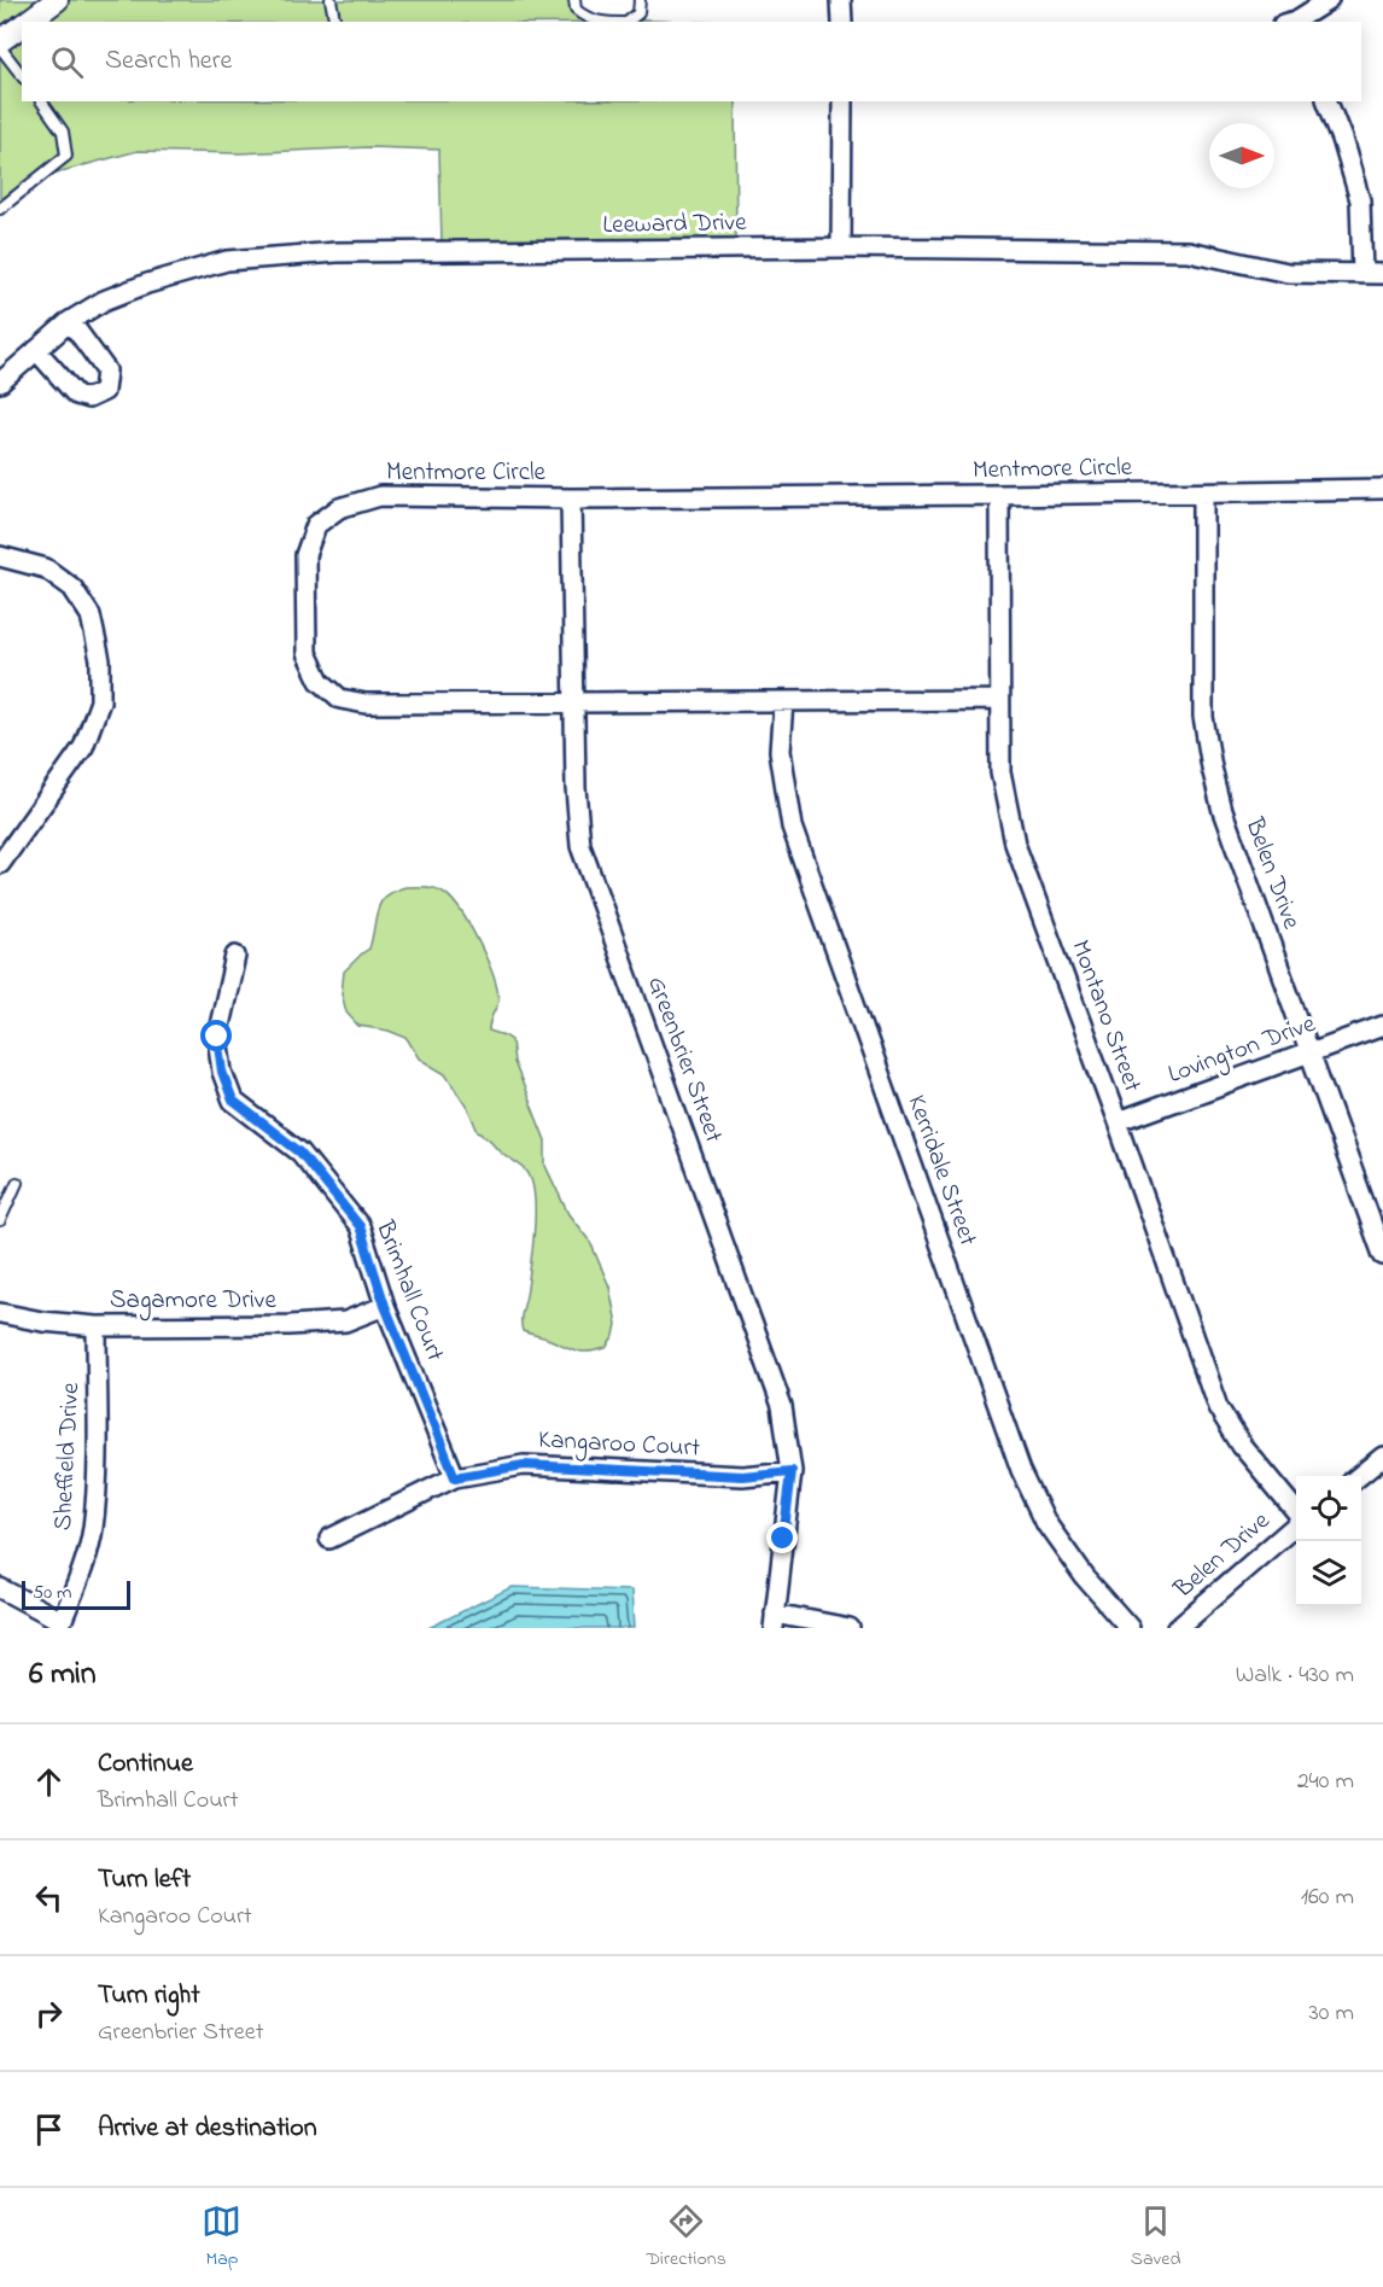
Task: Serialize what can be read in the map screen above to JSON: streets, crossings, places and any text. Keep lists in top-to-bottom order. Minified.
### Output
{"streets":{"street":["Leeward Drive","Mentmore Circle","Belen Drive","Montano Street","Lovington Drive","Greenbrier Street","Kerridale Street","Brimhall Court","Sagamore Drive","Kangaroo Court","Sheffield Drive"]},"crossings":[["Mentmore Circle","Belen Drive"],["Mentmore Circle","Montano Street"],["Mentmore Circle","Greenbrier Street"],["Mentmore Circle","Kerridale Street"],["Belen Drive","Lovington Drive"],["Montano Street","Lovington Drive"],["Greenbrier Street","Kangaroo Court"],["Brimhall Court","Sagamore Drive"],["Brimhall Court","Kangaroo Court"],["Sagamore Drive","Sheffield Drive"]],"scale_bar":"50 m","north":"right","page":{"search":"Search here","scale":"50 m","heading":["6 min","Walk · 430 m"],"list":[["Continue","Brimhall Court","240 m"],["Turn left","Kangaroo Court","160 m"],["Turn right","Greenbrier Street","30 m"],"Arrive at destination"],"nav":["Map","Directions","Saved"]}}
